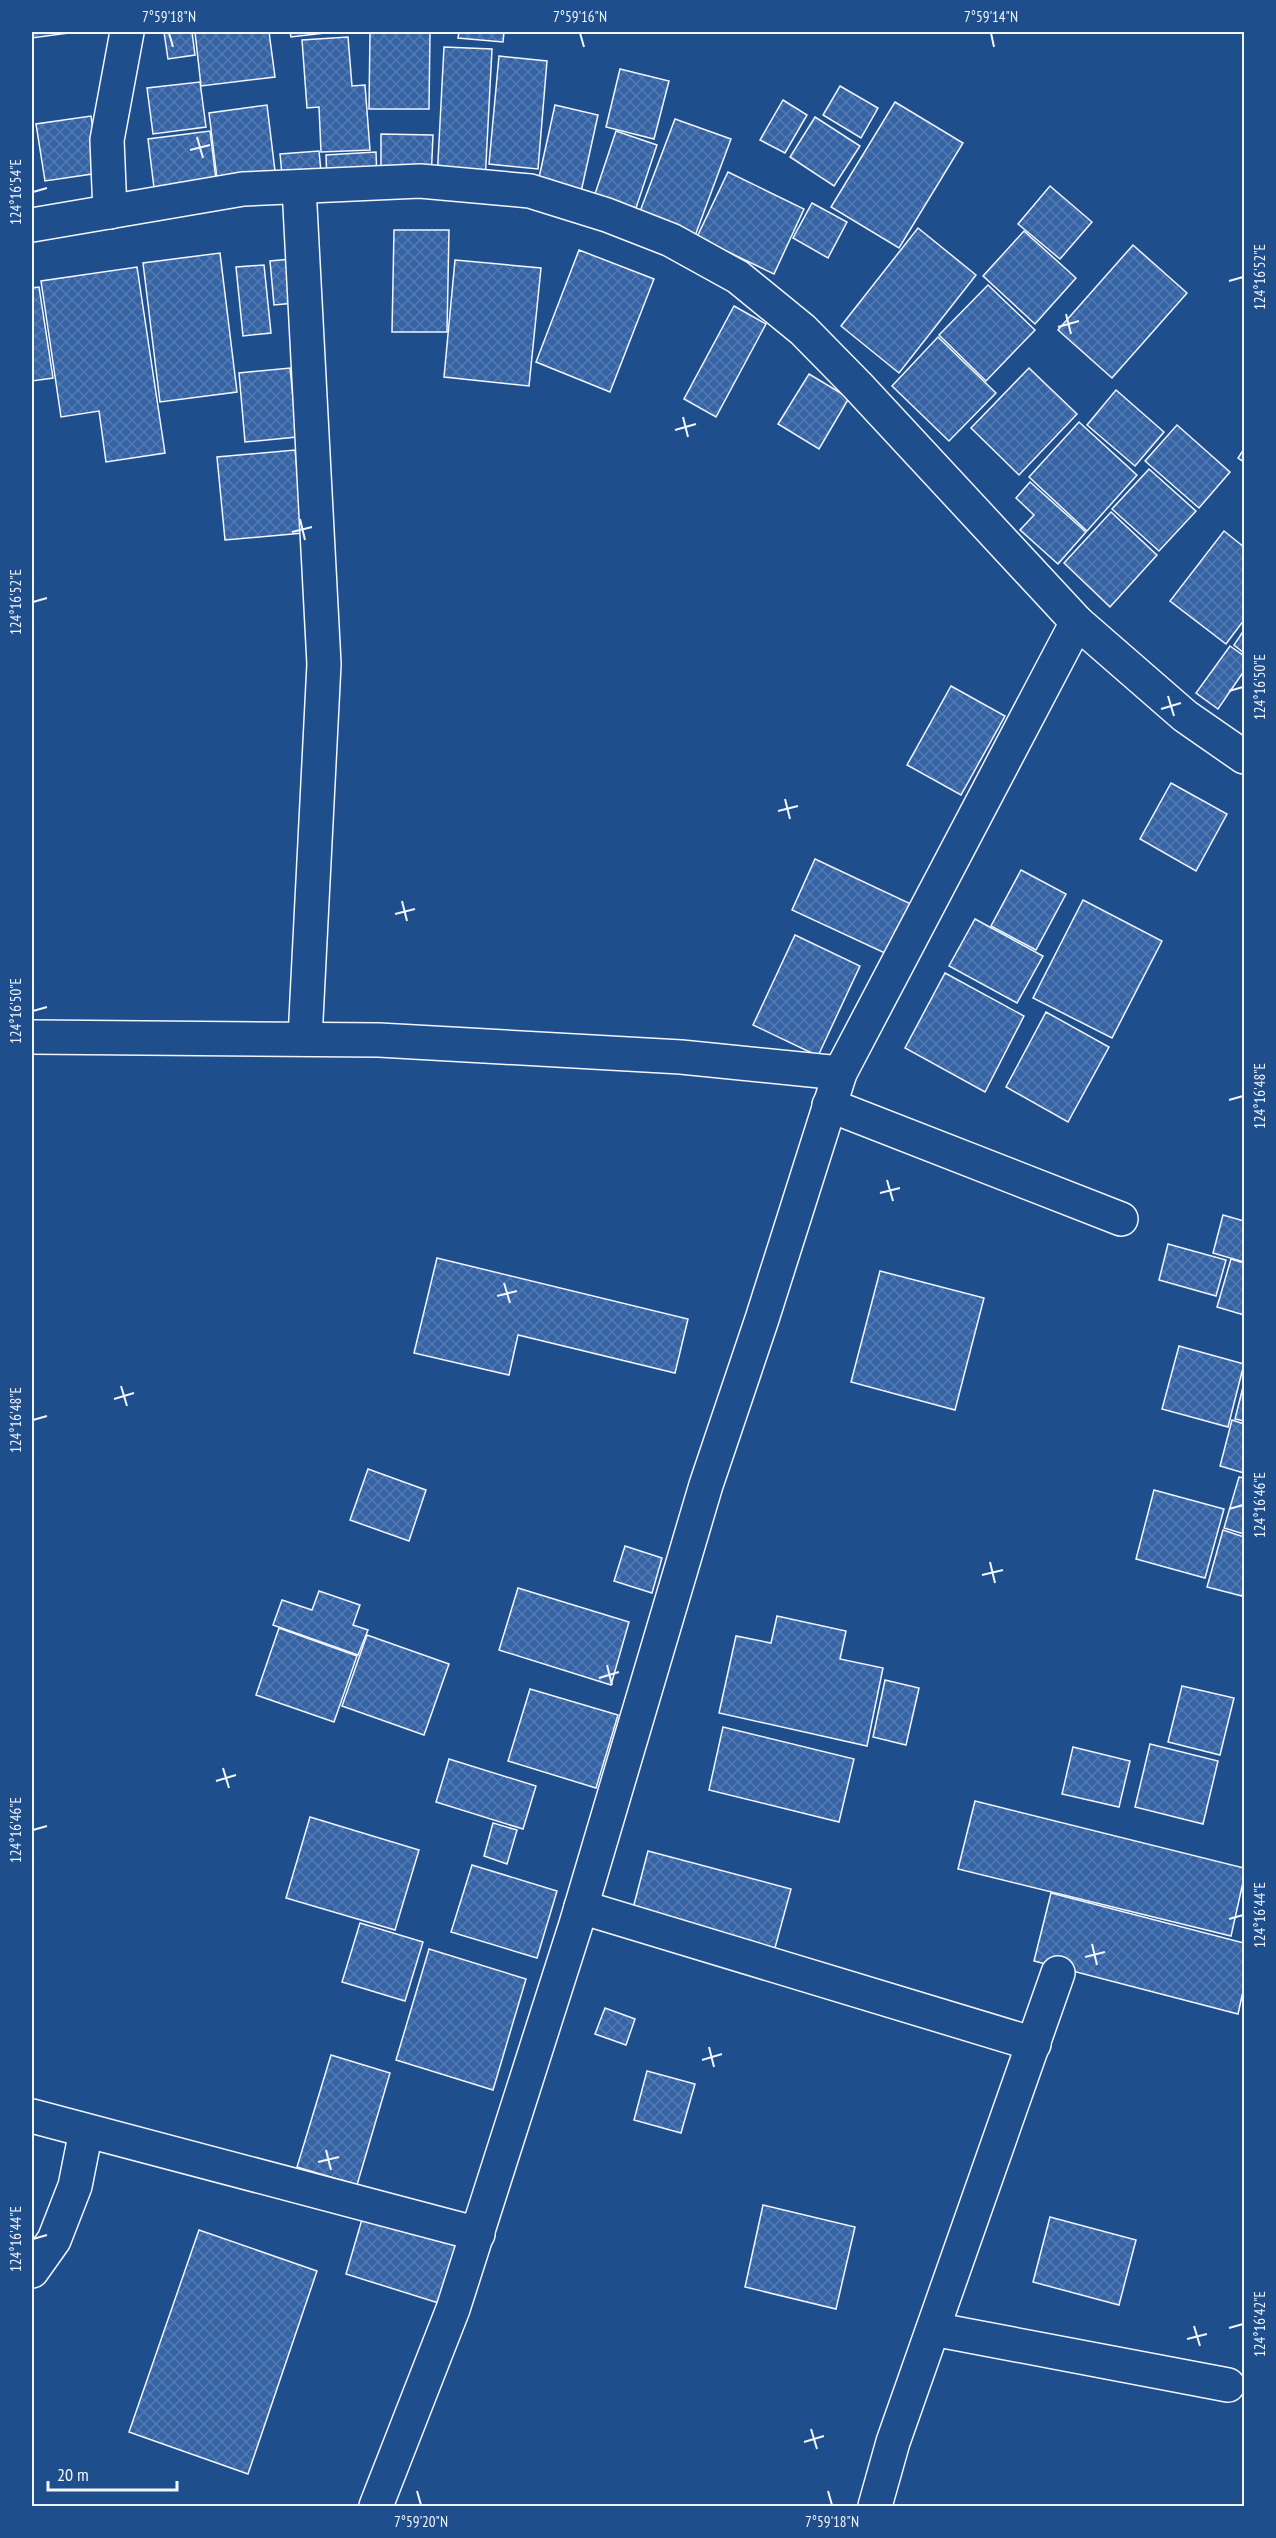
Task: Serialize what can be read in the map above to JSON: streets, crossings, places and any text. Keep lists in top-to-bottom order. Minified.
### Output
{"scale_bar":"20 m","coordinates":["7°59'18\"N","7°59'16\"N","7°59'14\"N","124°16'54\"E","124°16'52\"E","124°16'50\"E","124°16'48\"E","124°16'46\"E","124°16'44\"E","124°16'42\"E","7°59'20\"N"]}
